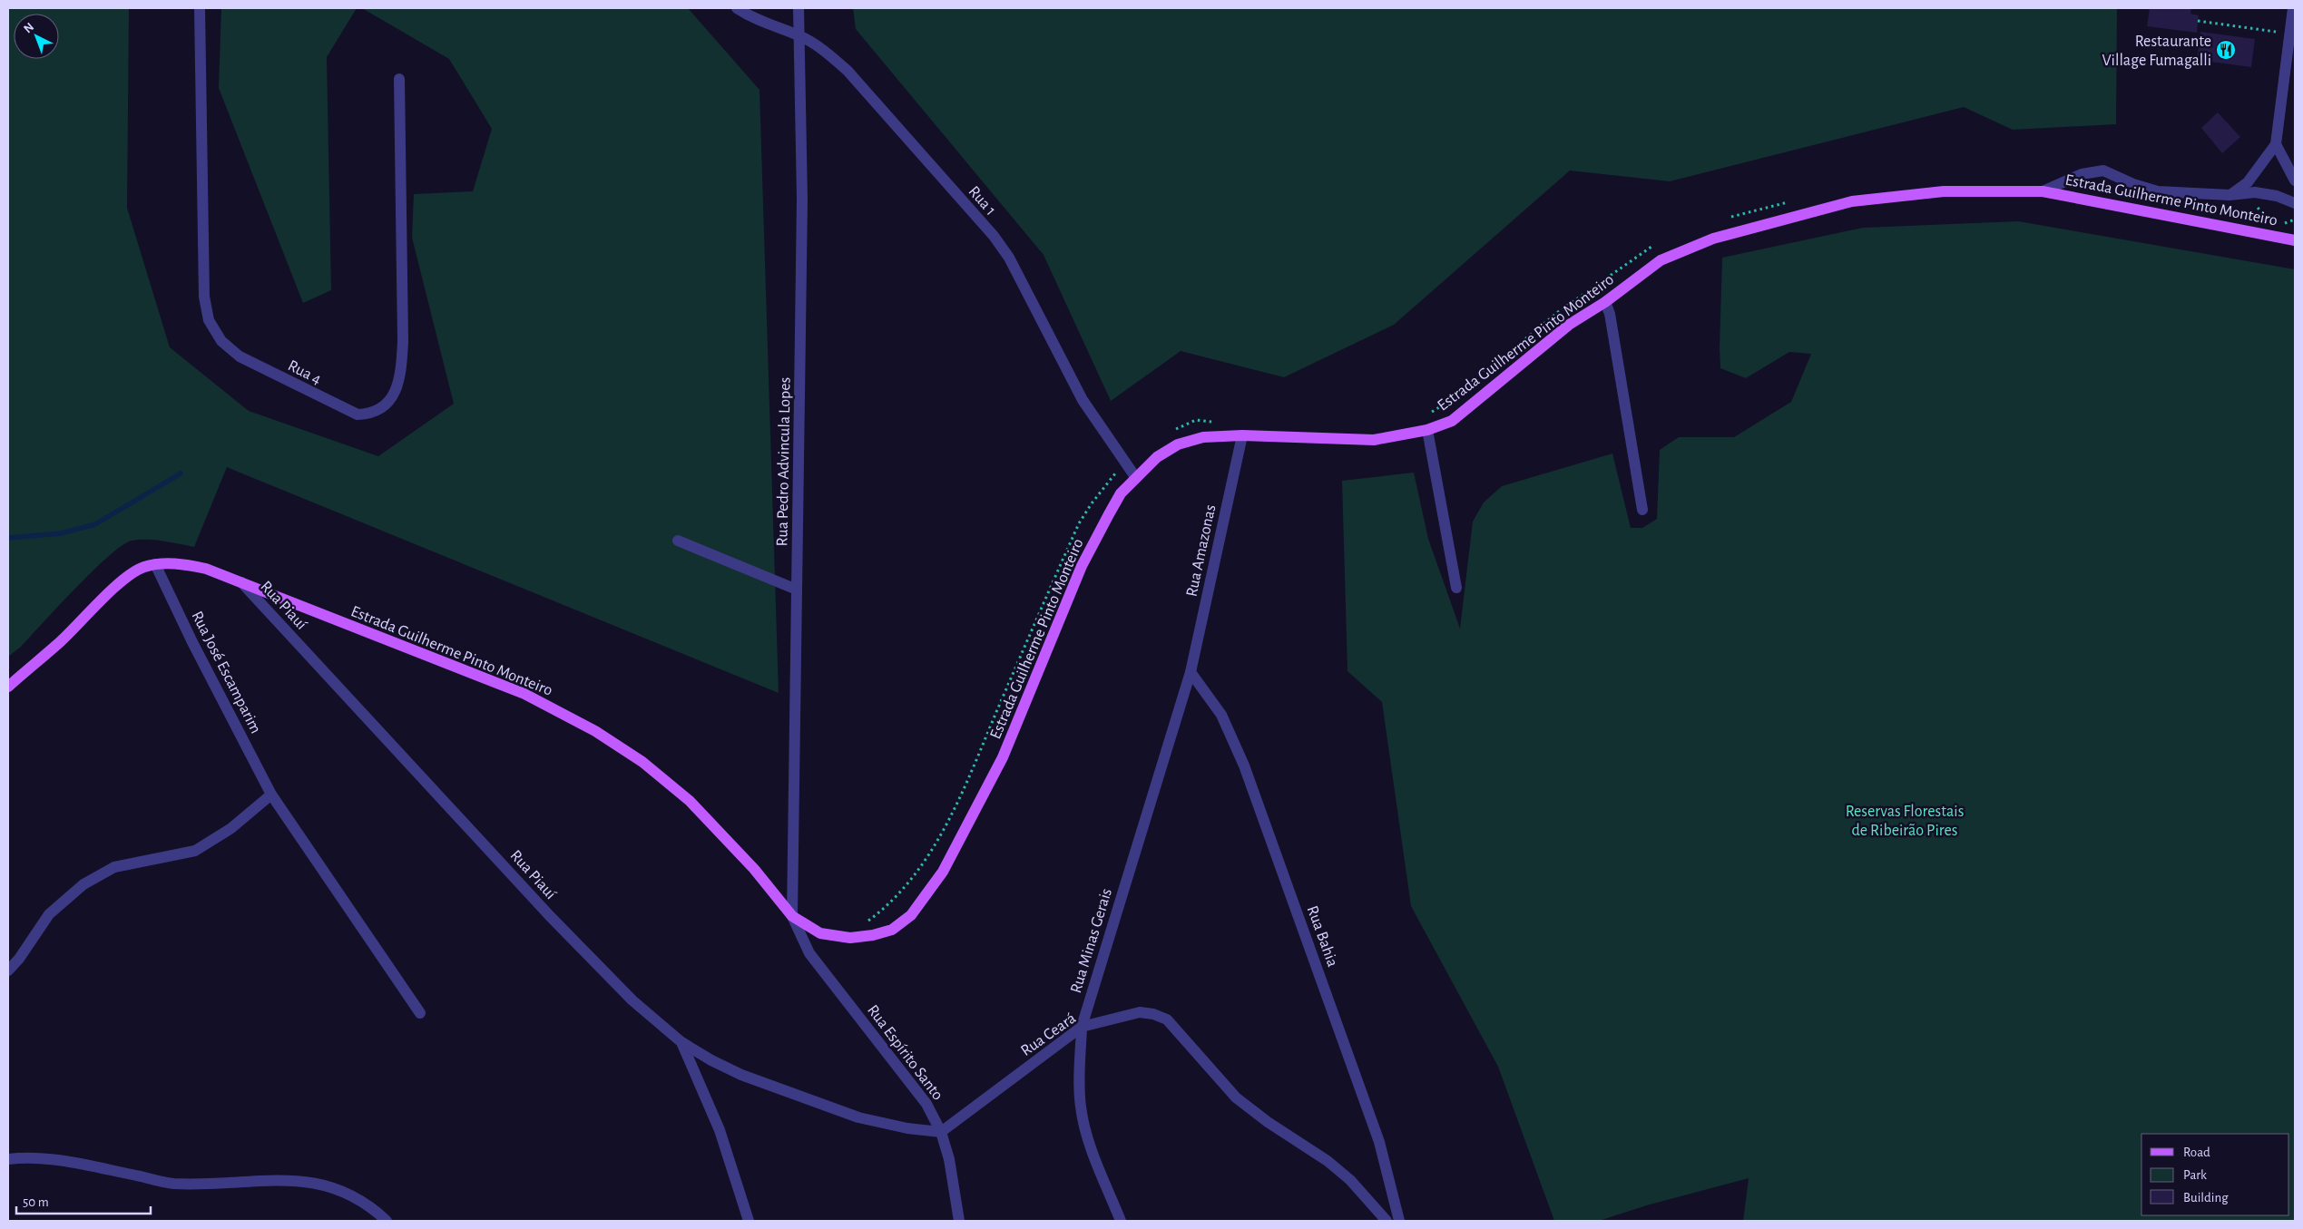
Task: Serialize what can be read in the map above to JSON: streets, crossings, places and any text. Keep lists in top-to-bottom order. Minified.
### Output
{"streets":{"main road":["Estrada Guilherme Pinto Monteiro"],"street":["Rua 1","Rua 4","Rua Pedro Advincula Lopes","Rua Amazonas","Rua Piauí","Rua José Escamparim","Rua Bahia","Rua Minas Gerais","Rua Ceará","Rua Espírito Santo"]},"crossings":[["Estrada Guilherme Pinto Monteiro","Rua 1"],["Estrada Guilherme Pinto Monteiro","Rua Pedro Advincula Lopes"],["Estrada Guilherme Pinto Monteiro","Rua Amazonas"],["Estrada Guilherme Pinto Monteiro","Rua Piauí"],["Estrada Guilherme Pinto Monteiro","Rua José Escamparim"],["Estrada Guilherme Pinto Monteiro","Rua Espírito Santo"],["Rua 1","Rua Pedro Advincula Lopes"],["Rua Pedro Advincula Lopes","Rua Espírito Santo"],["Rua Amazonas","Rua Bahia"],["Rua Amazonas","Rua Minas Gerais"],["Rua Bahia","Rua Minas Gerais"],["Rua Minas Gerais","Rua Ceará"],["Rua Ceará","Rua Espírito Santo"]],"parks":["Reservas Florestais de Ribeirão Pires"],"places":{"restaurant":["Restaurante Village Fumagalli"]},"legend":["Road","Park","Building"],"scale_bar":"50 m","north":"top left"}
